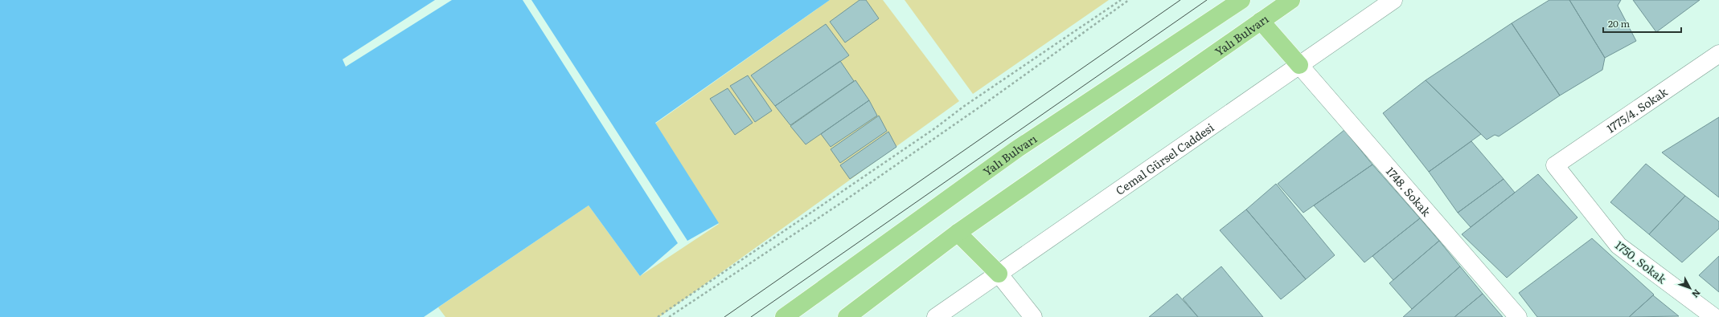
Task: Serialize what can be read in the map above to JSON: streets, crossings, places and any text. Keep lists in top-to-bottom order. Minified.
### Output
{"streets":{"main road":["Yalı Bulvarı"],"street":["1775/4. Sokak","Cemal Gürsel Caddesi","1748. Sokak","1750. Sokak"]},"crossings":[["1775/4. Sokak","1750. Sokak"],["Cemal Gürsel Caddesi","1748. Sokak"]],"scale_bar":"20 m","north":"bottom right"}
